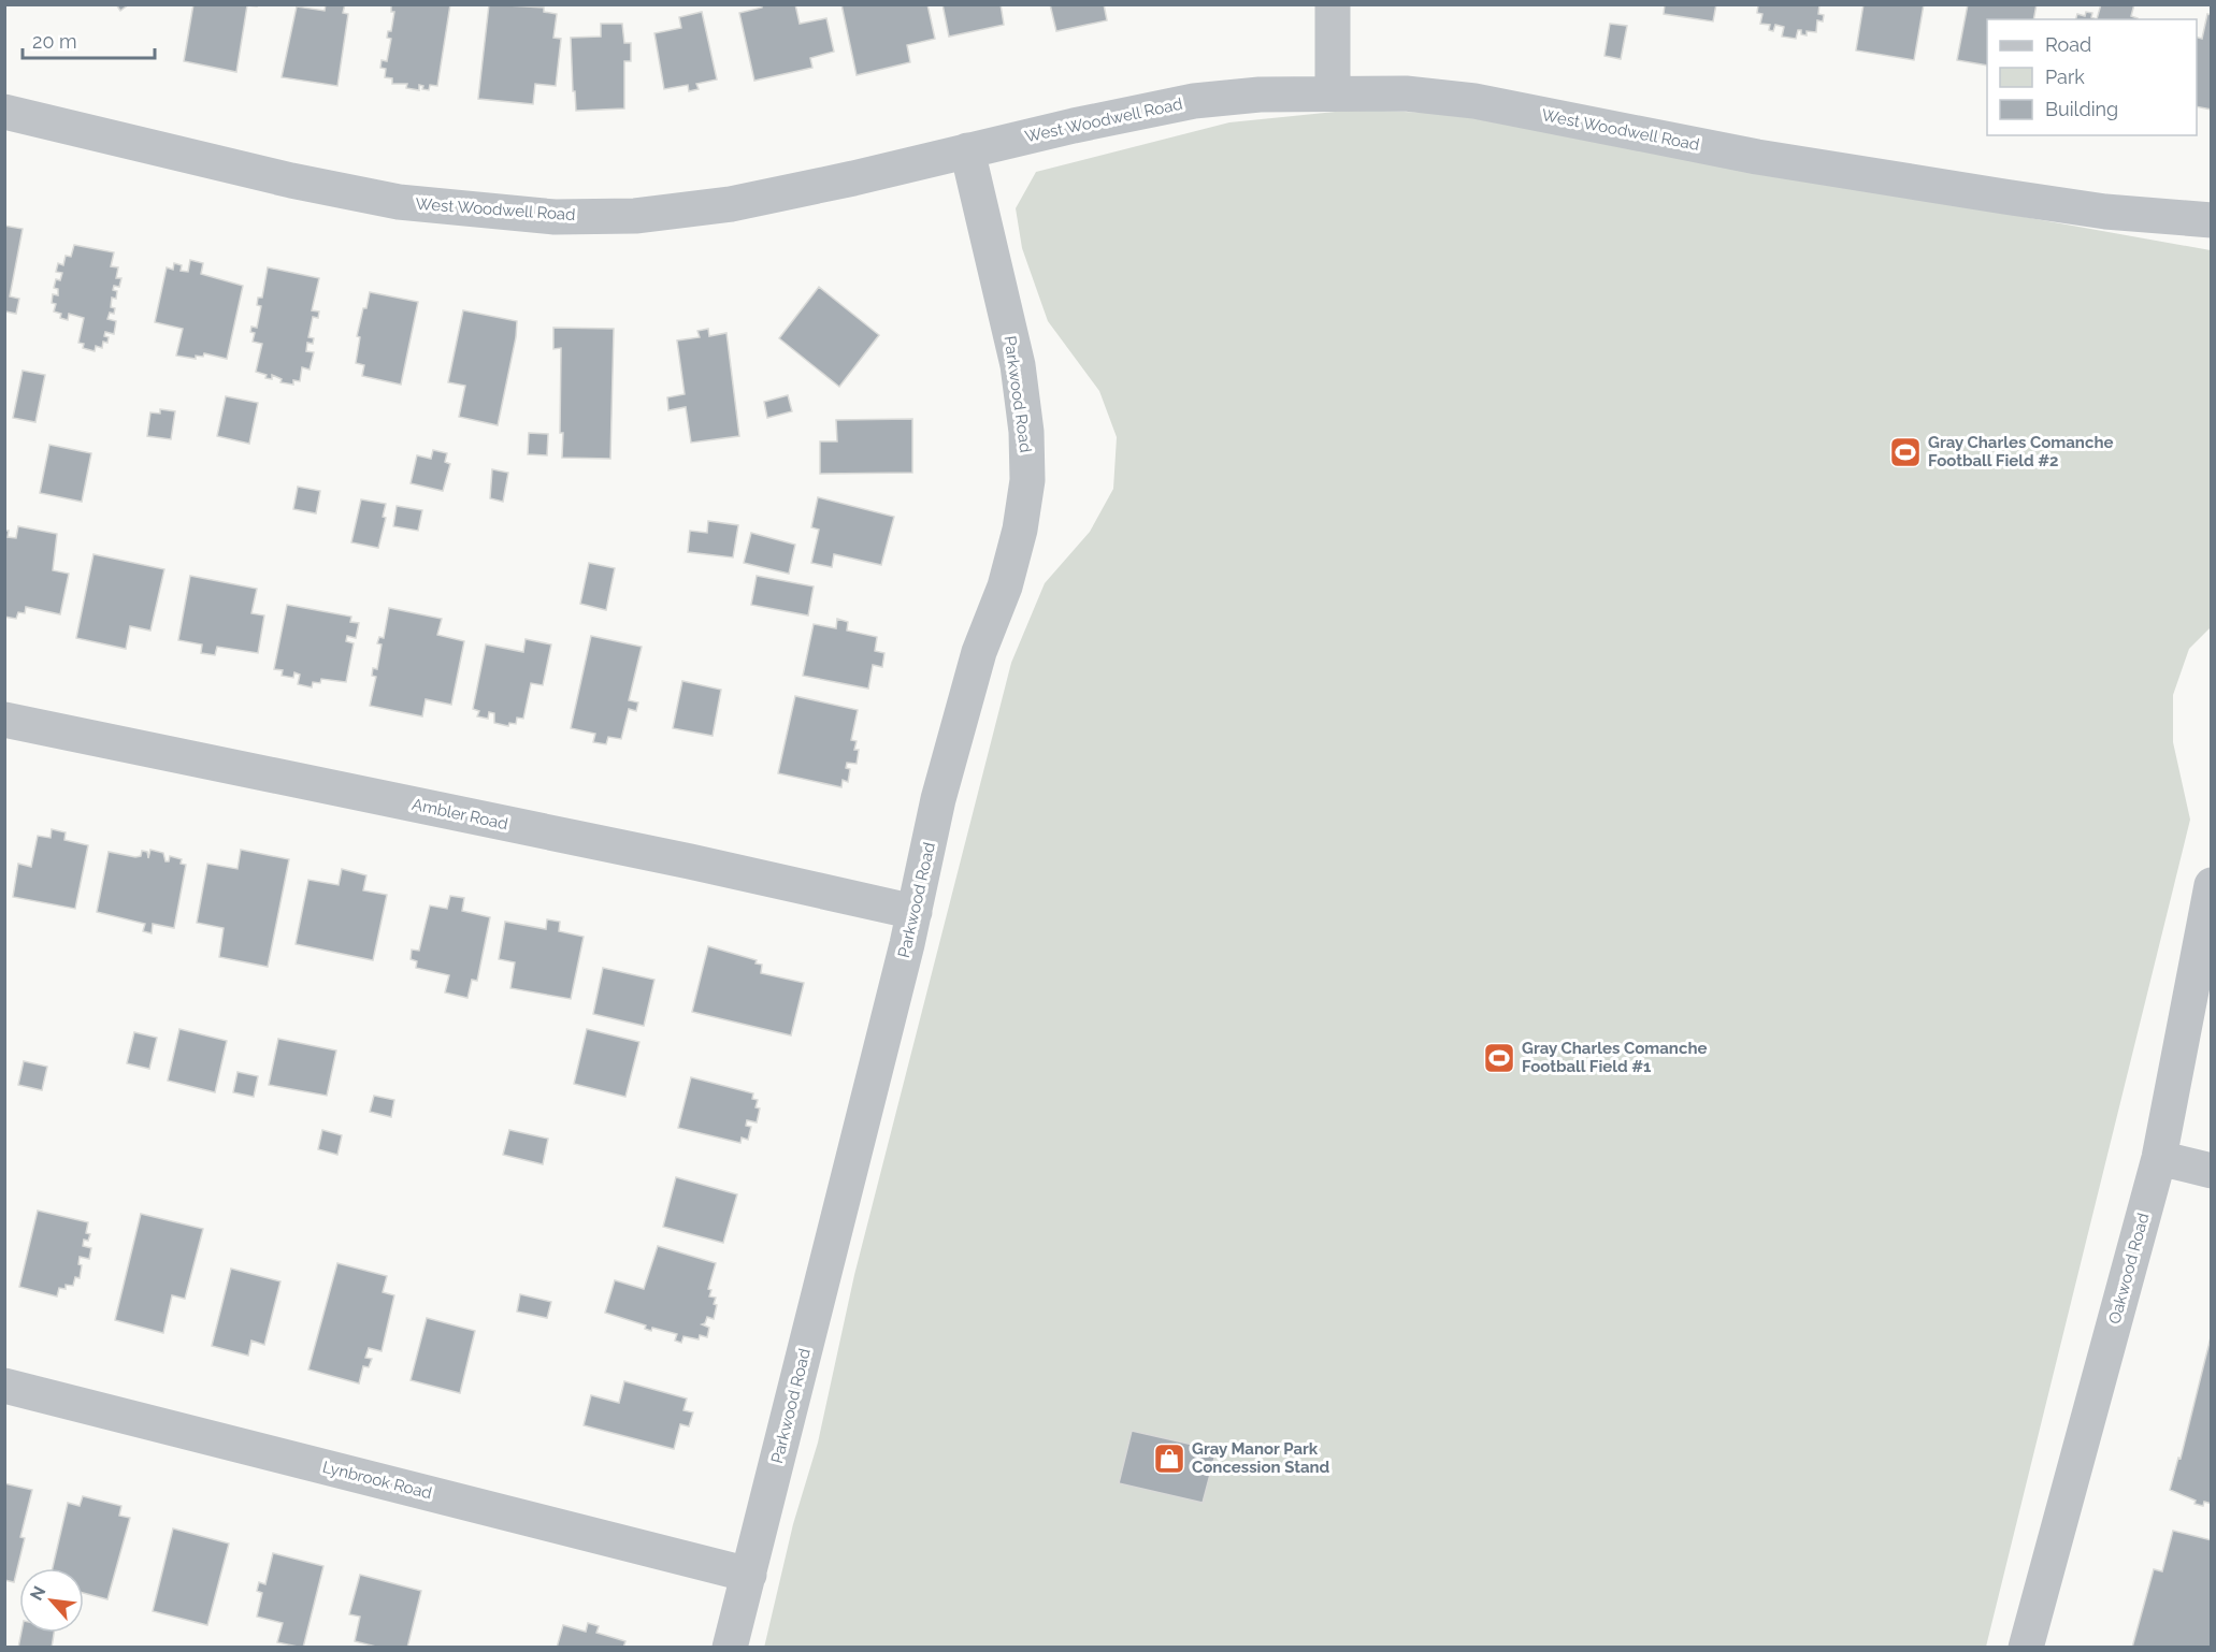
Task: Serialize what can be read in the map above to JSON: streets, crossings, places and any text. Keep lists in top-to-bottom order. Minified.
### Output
{"streets":{"street":["West Woodwell Road","Parkwood Road","Ambler Road","Oakwood Road","Lynbrook Road"]},"crossings":[["West Woodwell Road","Parkwood Road"],["Parkwood Road","Ambler Road"],["Parkwood Road","Lynbrook Road"]],"places":{"sports":["Gray Charles Comanche Football Field #2","Gray Charles Comanche Football Field #1"],"shop":["Gray Manor Park Concession Stand"]},"legend":["Road","Park","Building"],"scale_bar":"20 m","north":"top left"}
